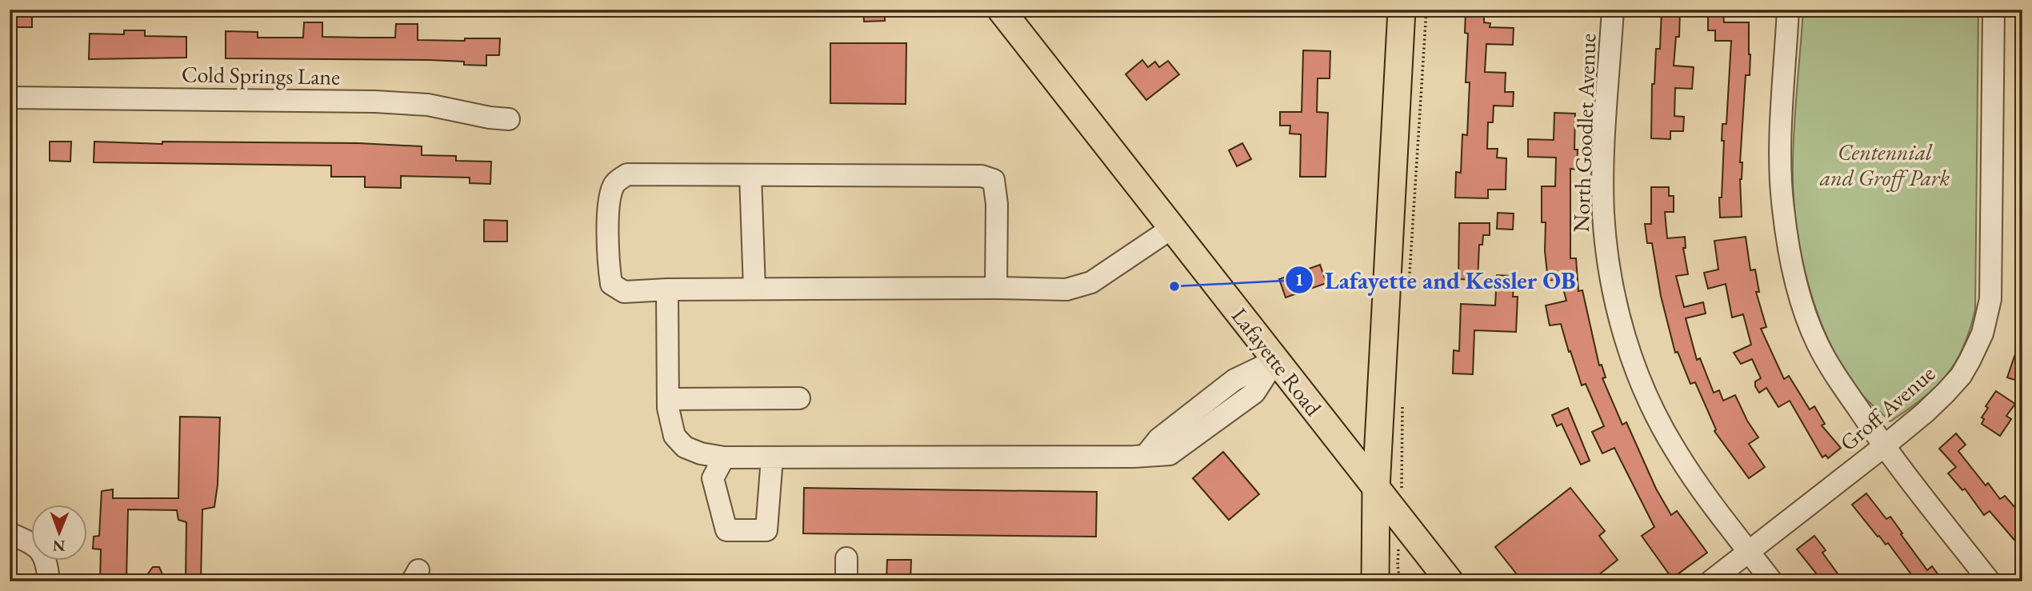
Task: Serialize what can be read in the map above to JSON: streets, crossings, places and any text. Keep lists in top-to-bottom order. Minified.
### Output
{"streets":{"main road":["Lafayette Road"],"street":["Cold Springs Lane","North Goodlet Avenue","Groff Avenue"]},"crossings":[["North Goodlet Avenue","Groff Avenue"]],"parks":["Centennial and Groff Park"],"places":["Lafayette and Kessler OB"],"north":"bottom"}
